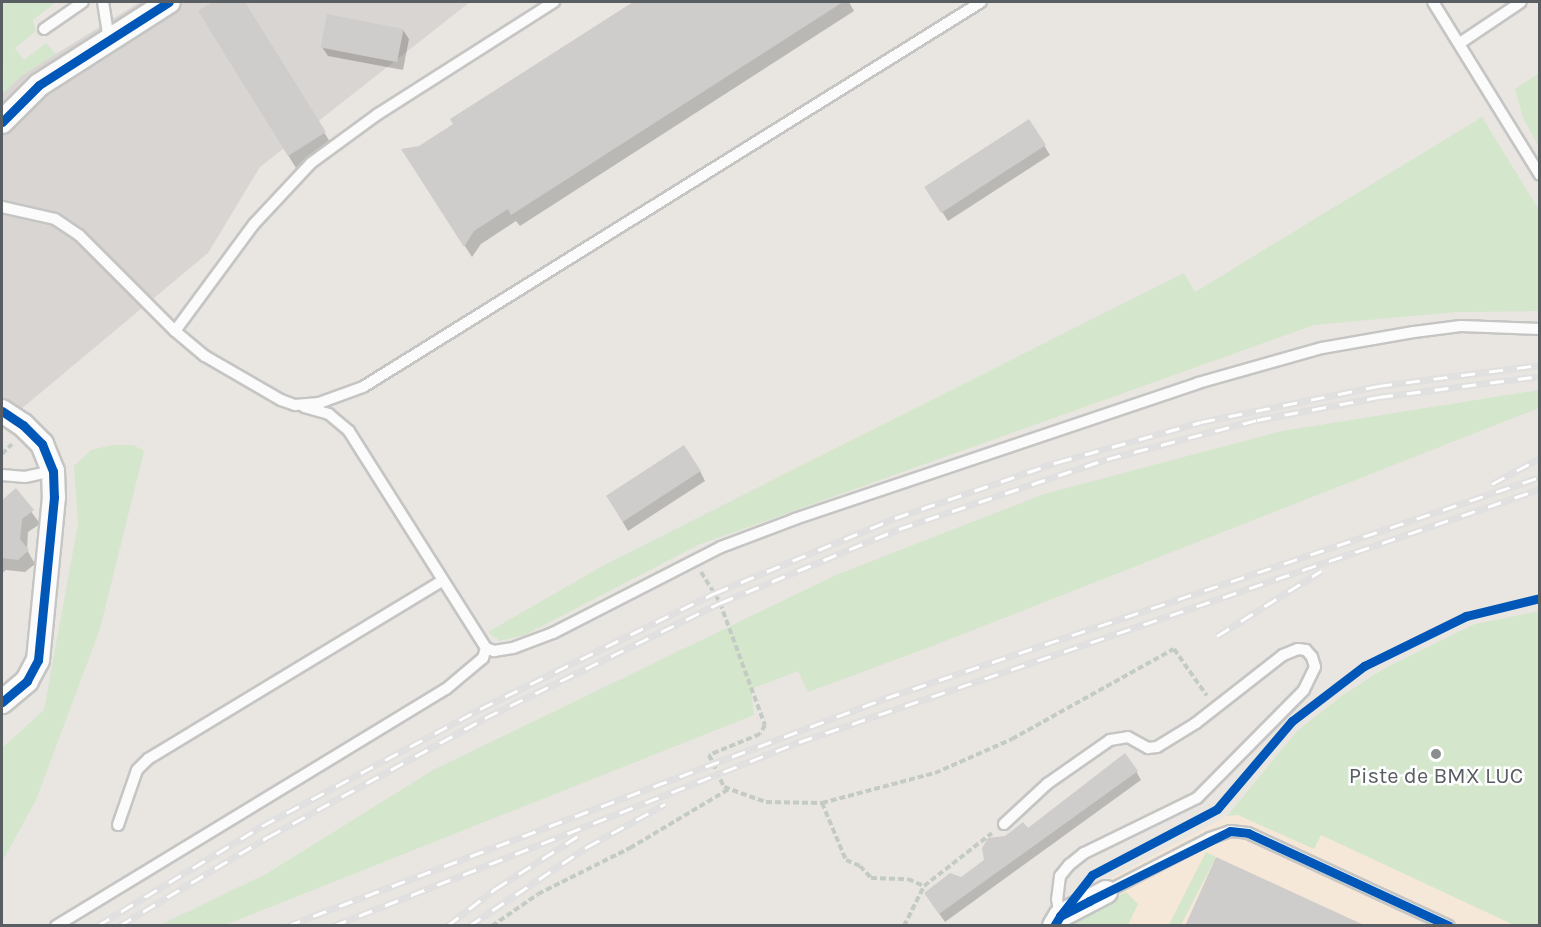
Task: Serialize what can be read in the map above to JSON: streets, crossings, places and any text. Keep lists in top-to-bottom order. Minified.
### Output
{"places":["Piste de BMX LUC"]}
